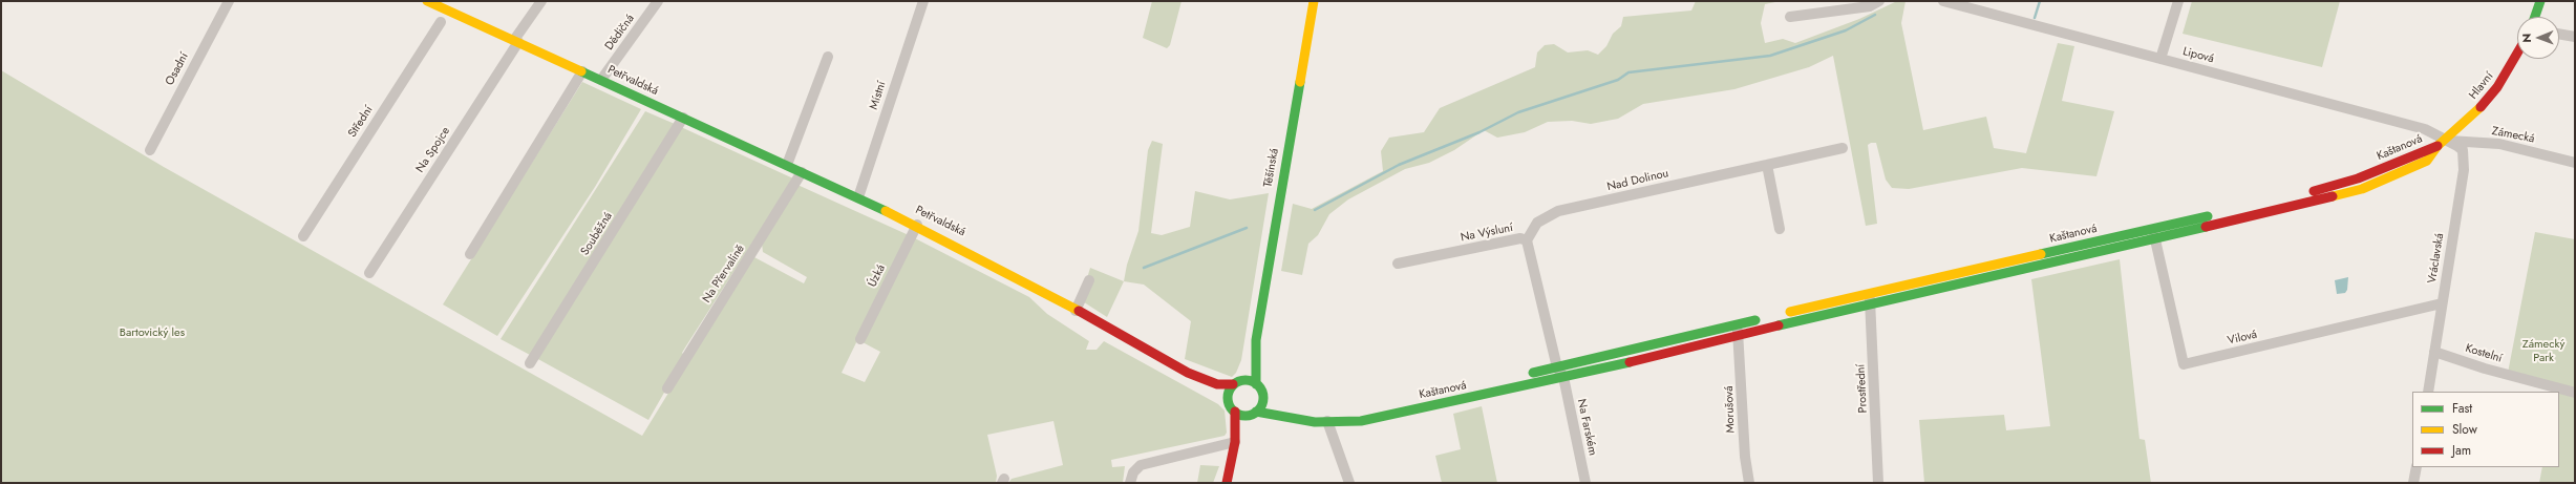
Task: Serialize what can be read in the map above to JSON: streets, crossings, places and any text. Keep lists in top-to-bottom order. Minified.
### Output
{"streets":{"main road":["Petřvaldská","Hlavní","Kaštanová","Těšínská"],"street":["Dědičná","Lipová","Osadní","Místní","Střední","Zámecká","Na Spojce","Nad Dolinou","Na Výsluní","Souběžná","Vráclavská","Na Přervalině","Úzká","Vilová","Kostelní","Prostřední","Morušová","Na Farském"]},"crossings":[["Dědičná","Petřvaldská"],["Lipová","Hlavní"],["Lipová","Zámecká"],["Lipová","Kaštanová"],["Lipová","Vráclavská"],["Petřvaldská","Místní"],["Petřvaldská","Kaštanová"],["Petřvaldská","Na Spojce"],["Petřvaldská","Těšínská"],["Petřvaldská","Souběžná"],["Petřvaldská","Na Přervalině"],["Petřvaldská","Úzká"],["Hlavní","Zámecká"],["Hlavní","Kaštanová"],["Hlavní","Vráclavská"],["Zámecká","Kaštanová"],["Zámecká","Vráclavská"],["Kaštanová","Těšínská"],["Kaštanová","Vráclavská"],["Kaštanová","Vilová"],["Kaštanová","Prostřední"],["Kaštanová","Morušová"],["Kaštanová","Na Farském"],["Nad Dolinou","Na Výsluní"],["Vráclavská","Vilová"],["Vráclavská","Kostelní"]],"parks":["Bartovický les","Zámecký Park"],"legend":["Fast","Slow","Jam"],"north":"left"}
